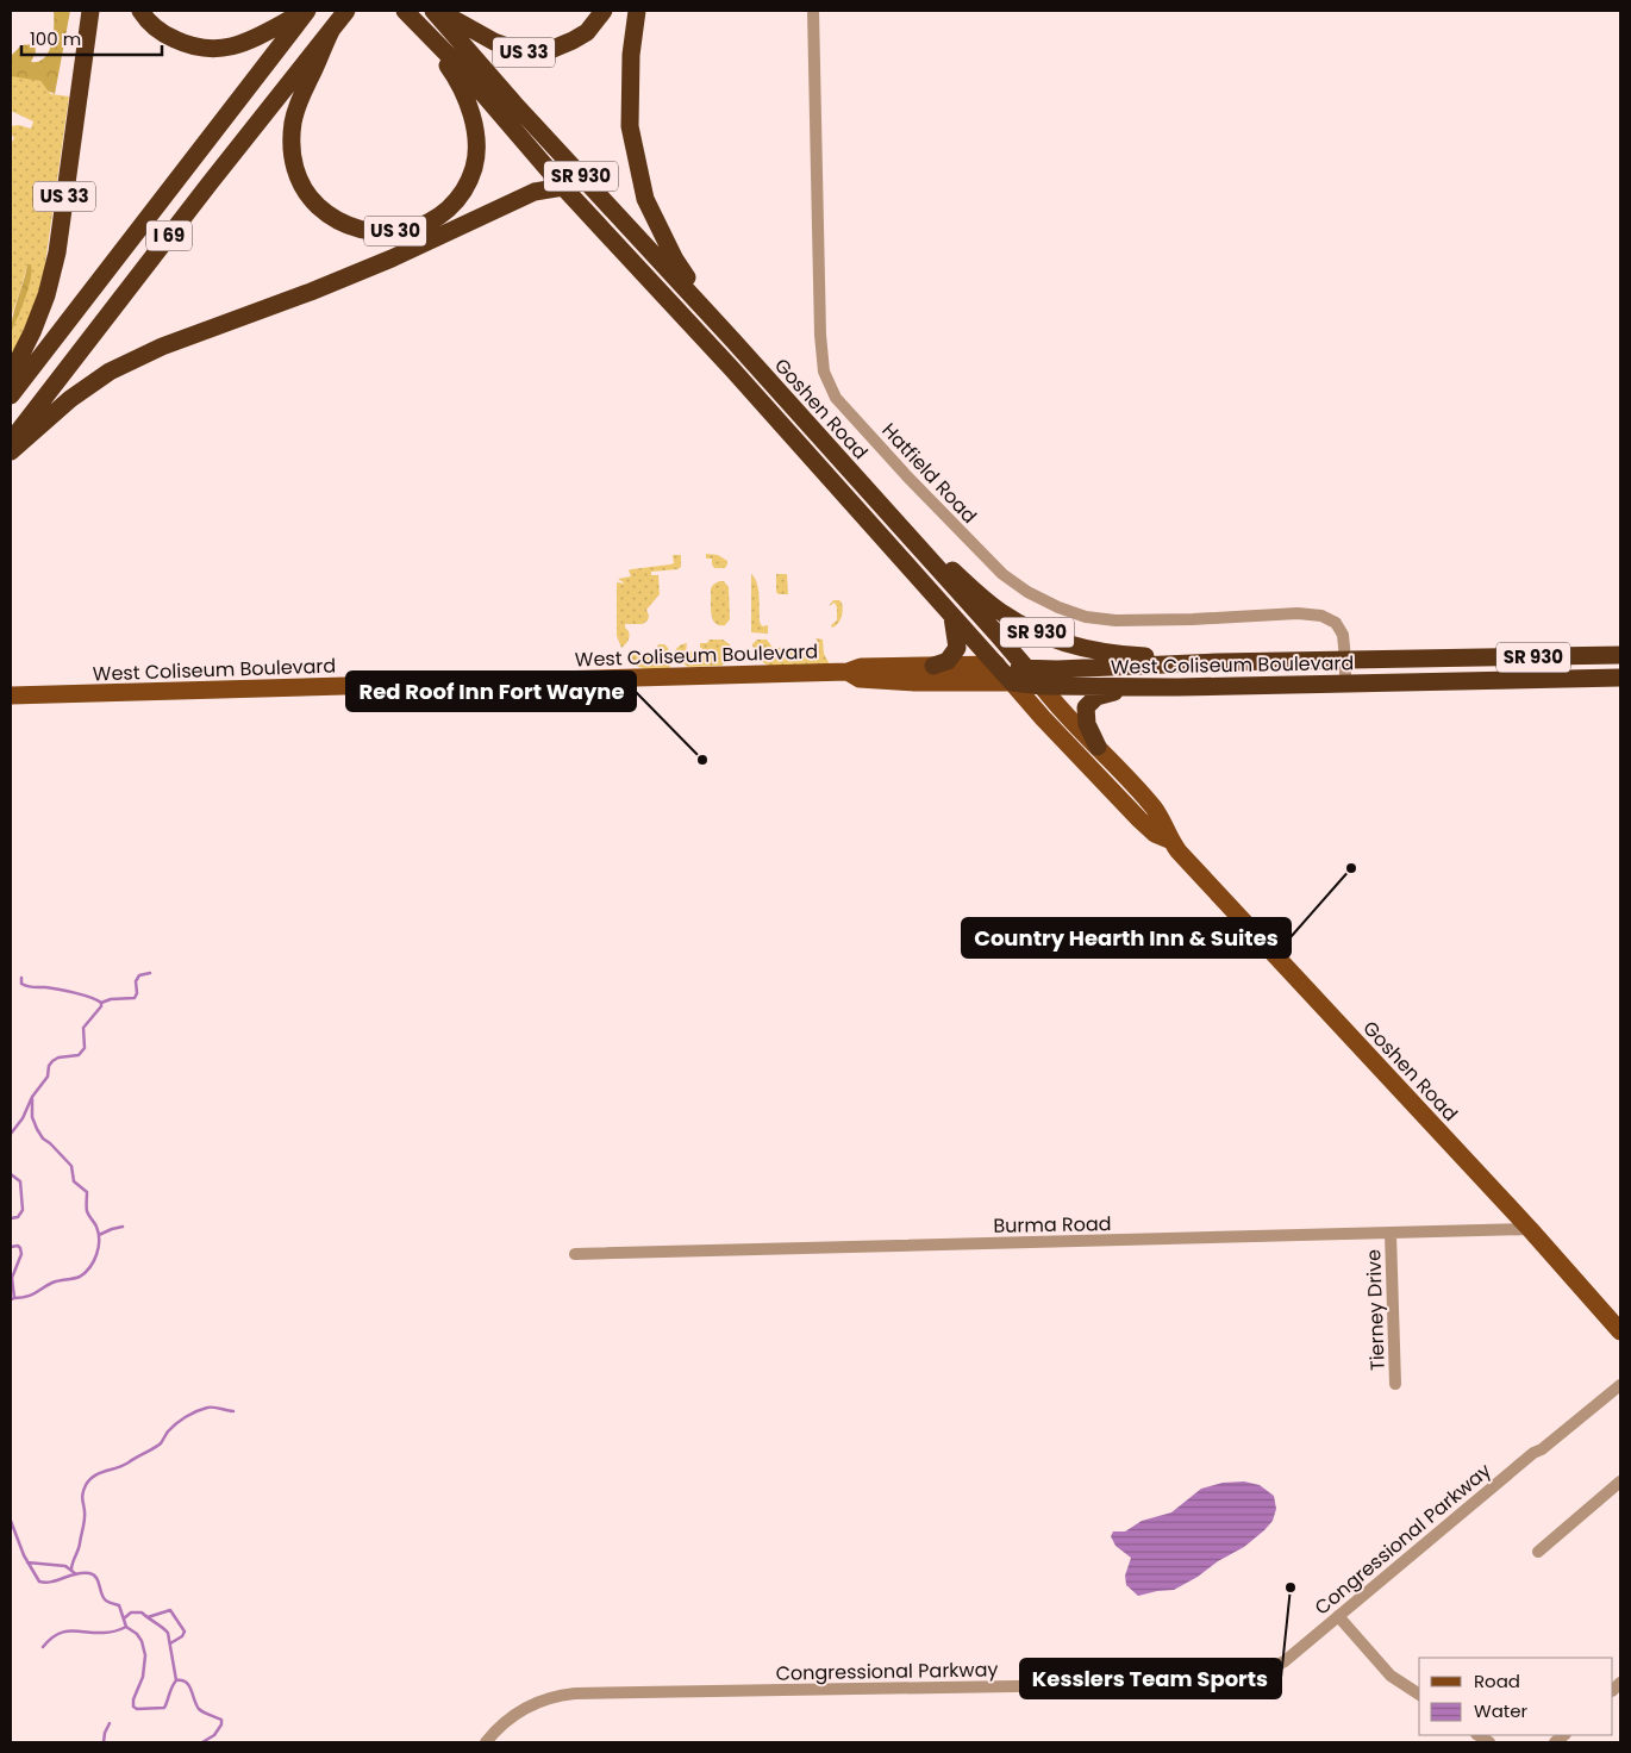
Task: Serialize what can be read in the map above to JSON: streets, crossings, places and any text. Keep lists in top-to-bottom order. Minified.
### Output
{"streets":{"highway":["US 33","SR 930","US 30","I 69","Goshen Road","West Coliseum Boulevard"],"street":["Hatfield Road","Burma Road","Tierney Drive","Congressional Parkway"]},"crossings":[["SR 930","US 30"],["SR 930","Goshen Road"],["SR 930","West Coliseum Boulevard"],["US 30","I 69"],["Goshen Road","West Coliseum Boulevard"],["Goshen Road","Burma Road"],["Hatfield Road","West Coliseum Boulevard"],["Burma Road","Tierney Drive"]],"places":["Red Roof Inn Fort Wayne","Country Hearth Inn & Suites","Kesslers Team Sports"],"legend":["Road","Water"],"scale_bar":"100 m"}
